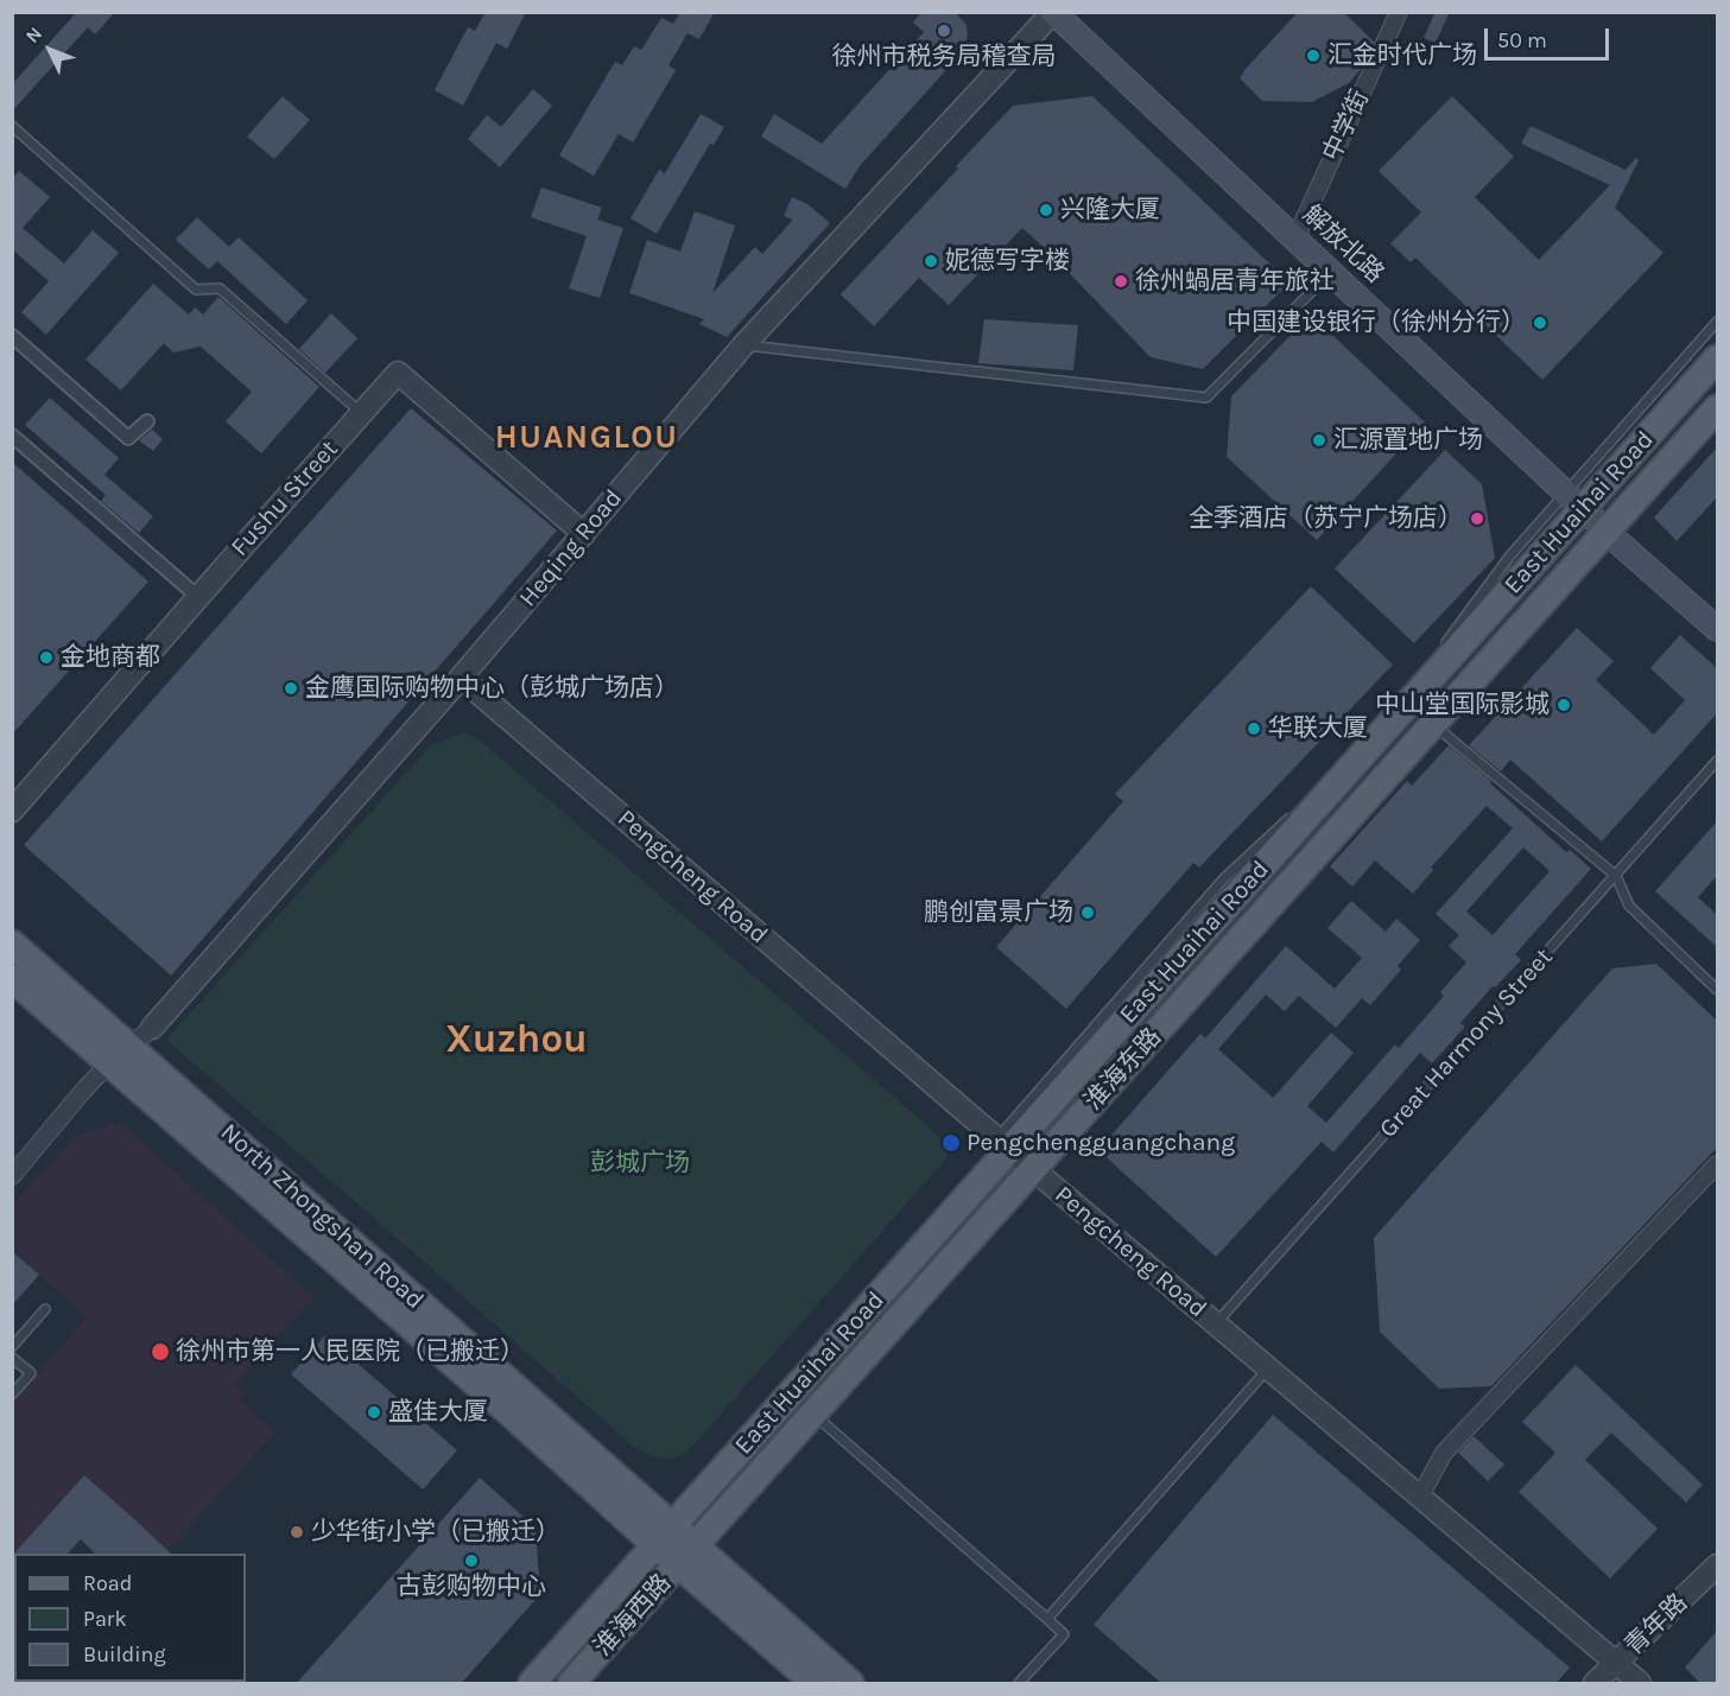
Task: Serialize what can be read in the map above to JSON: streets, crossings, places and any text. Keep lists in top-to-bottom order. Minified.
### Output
{"streets":{"main road":["解放北路","East Huaihai Road","淮海东路","North Zhongshan Road","淮海西路"],"street":["中学街","Fushu Street","Heqing Road","Pengcheng Road","青年路"],"lane":["Great Harmony Street"]},"crossings":[["中学街","解放北路"],["解放北路","East Huaihai Road"],["解放北路","Heqing Road"],["Fushu Street","Heqing Road"],["East Huaihai Road","Pengcheng Road"],["East Huaihai Road","淮海东路"],["East Huaihai Road","North Zhongshan Road"],["Heqing Road","Pengcheng Road"],["Pengcheng Road","Great Harmony Street"],["Pengcheng Road","淮海东路"],["Pengcheng Road","青年路"],["淮海东路","North Zhongshan Road"],["淮海东路","淮海西路"],["North Zhongshan Road","淮海西路"]],"districts":["HUANGLOU","Xuzhou"],"parks":["彭城广场"],"places":["徐州市税务局稽查局","汇金时代广场","兴隆大厦","妮德写字楼","徐州蝸居青年旅社","中国建设银行（徐州分行）","汇源置地广场","全季酒店（苏宁广场店）","金地商都","金鹰国际购物中心（彭城广场店）","中山堂国际影城","华联大厦","鹏创富景广场","Pengchengguangchang","徐州市第一人民医院（已搬迁）","盛佳大厦","少华街小学（已搬迁）","古彭购物中心"],"legend":["Road","Park","Building"],"scale_bar":"50 m","north":"top left"}
